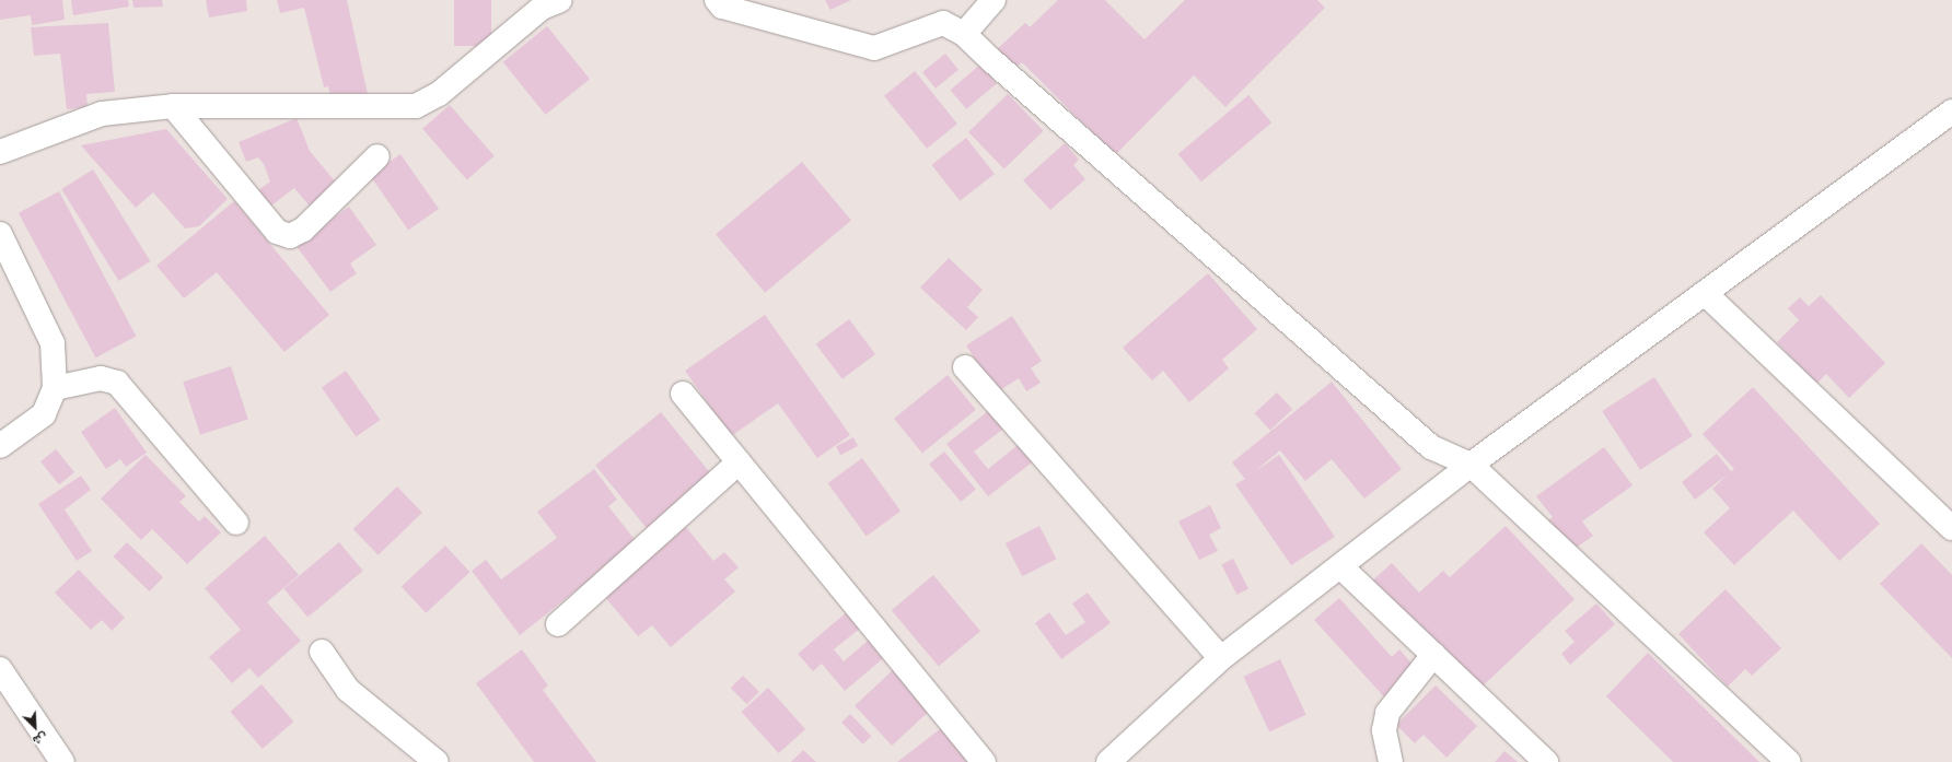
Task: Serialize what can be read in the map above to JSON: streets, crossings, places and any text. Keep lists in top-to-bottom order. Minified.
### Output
{"north":"bottom right"}
